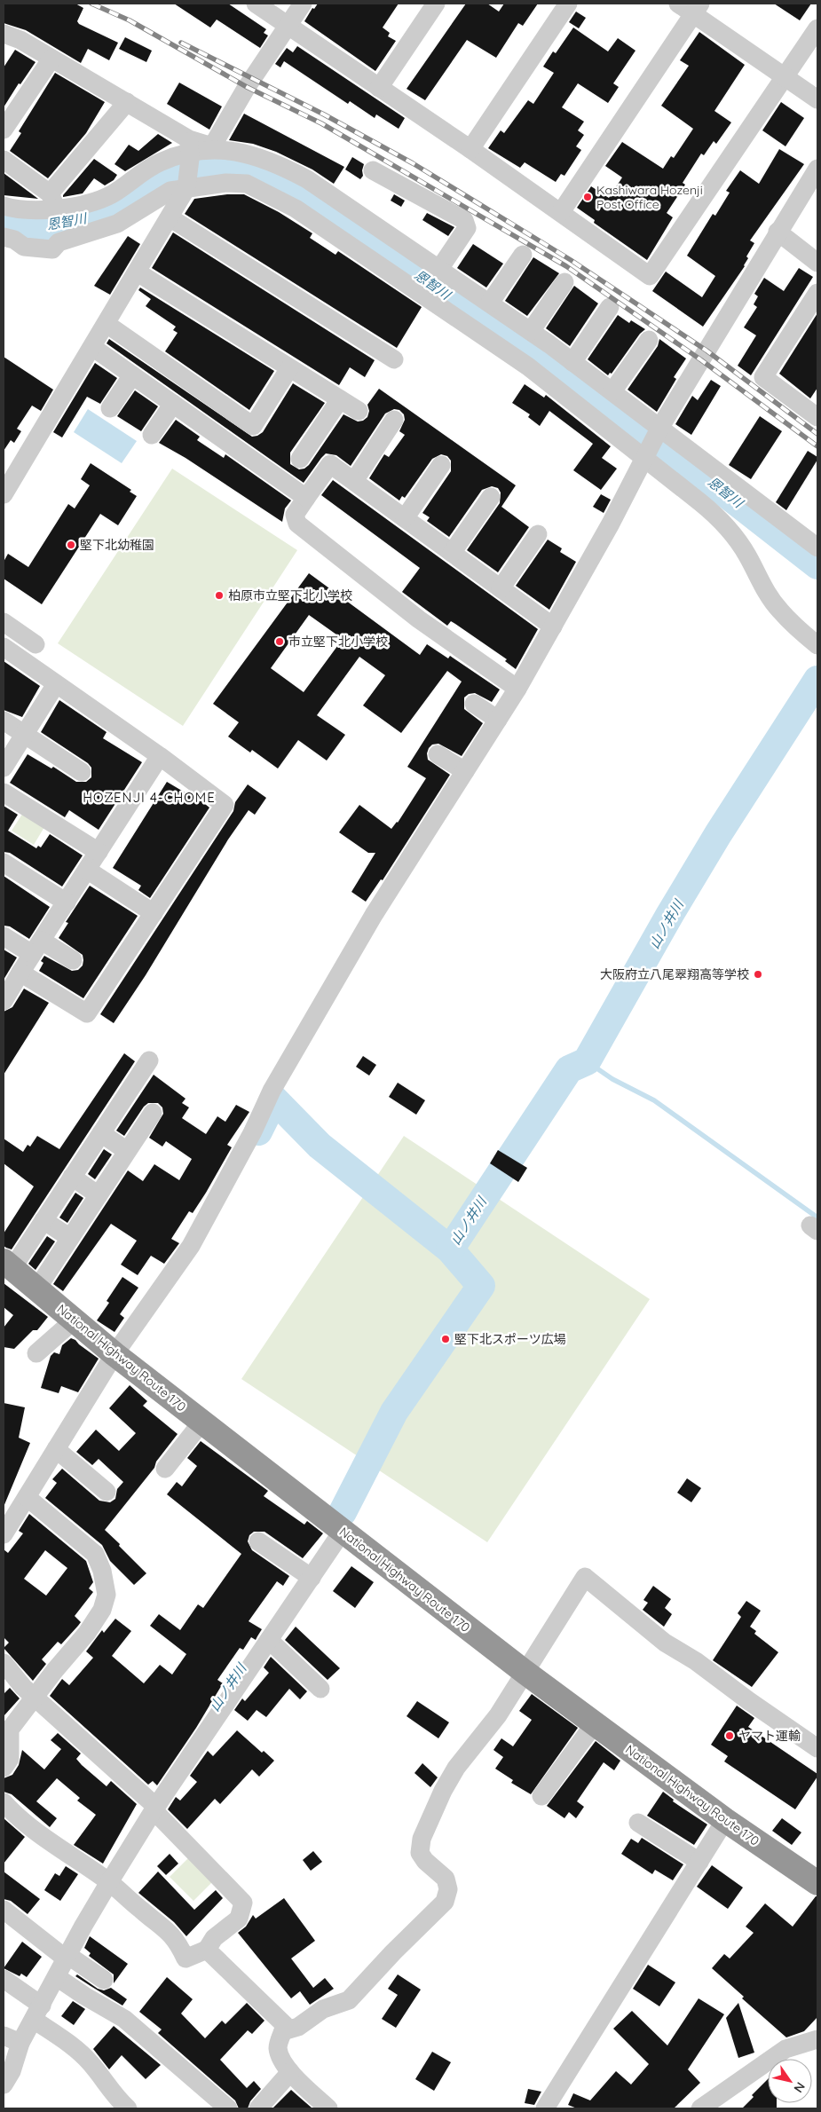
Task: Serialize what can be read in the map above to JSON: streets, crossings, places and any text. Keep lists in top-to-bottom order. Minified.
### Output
{"streets":{"highway":["National Highway Route 170"]},"districts":["HOZENJI 4-CHOME"],"water":["恩智川","山ノ井川"],"places":["Kashiwara Hozenji Post Office","堅下北幼稚園","柏原市立堅下北小学校","市立堅下北小学校","大阪府立八尾翠翔高等学校","堅下北スポーツ広場","ヤマト運輸"],"north":"bottom right"}
